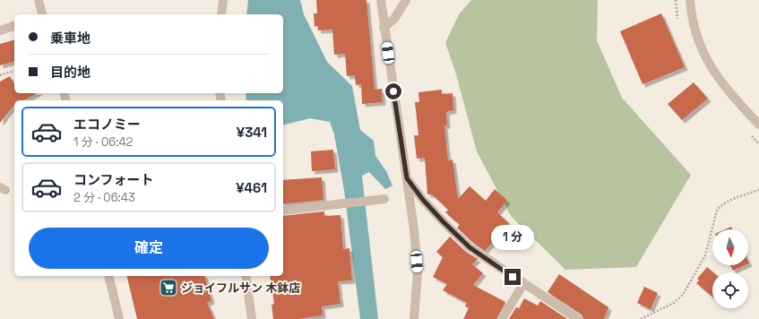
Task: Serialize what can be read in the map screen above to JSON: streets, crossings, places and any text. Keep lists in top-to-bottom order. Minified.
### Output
{"places":{"supermarket":["ジョイフルサン 木鉢店"]},"north":"bottom","page":{"banner":["乗車地","目的地"],"list":[{"name":"エコノミー","note":"1 分 · 06:42","value":"¥341"},{"name":"コンフォート","note":"2 分 · 06:43","value":"¥461"}],"buttons":"確定","bubble":"1 分"}}
